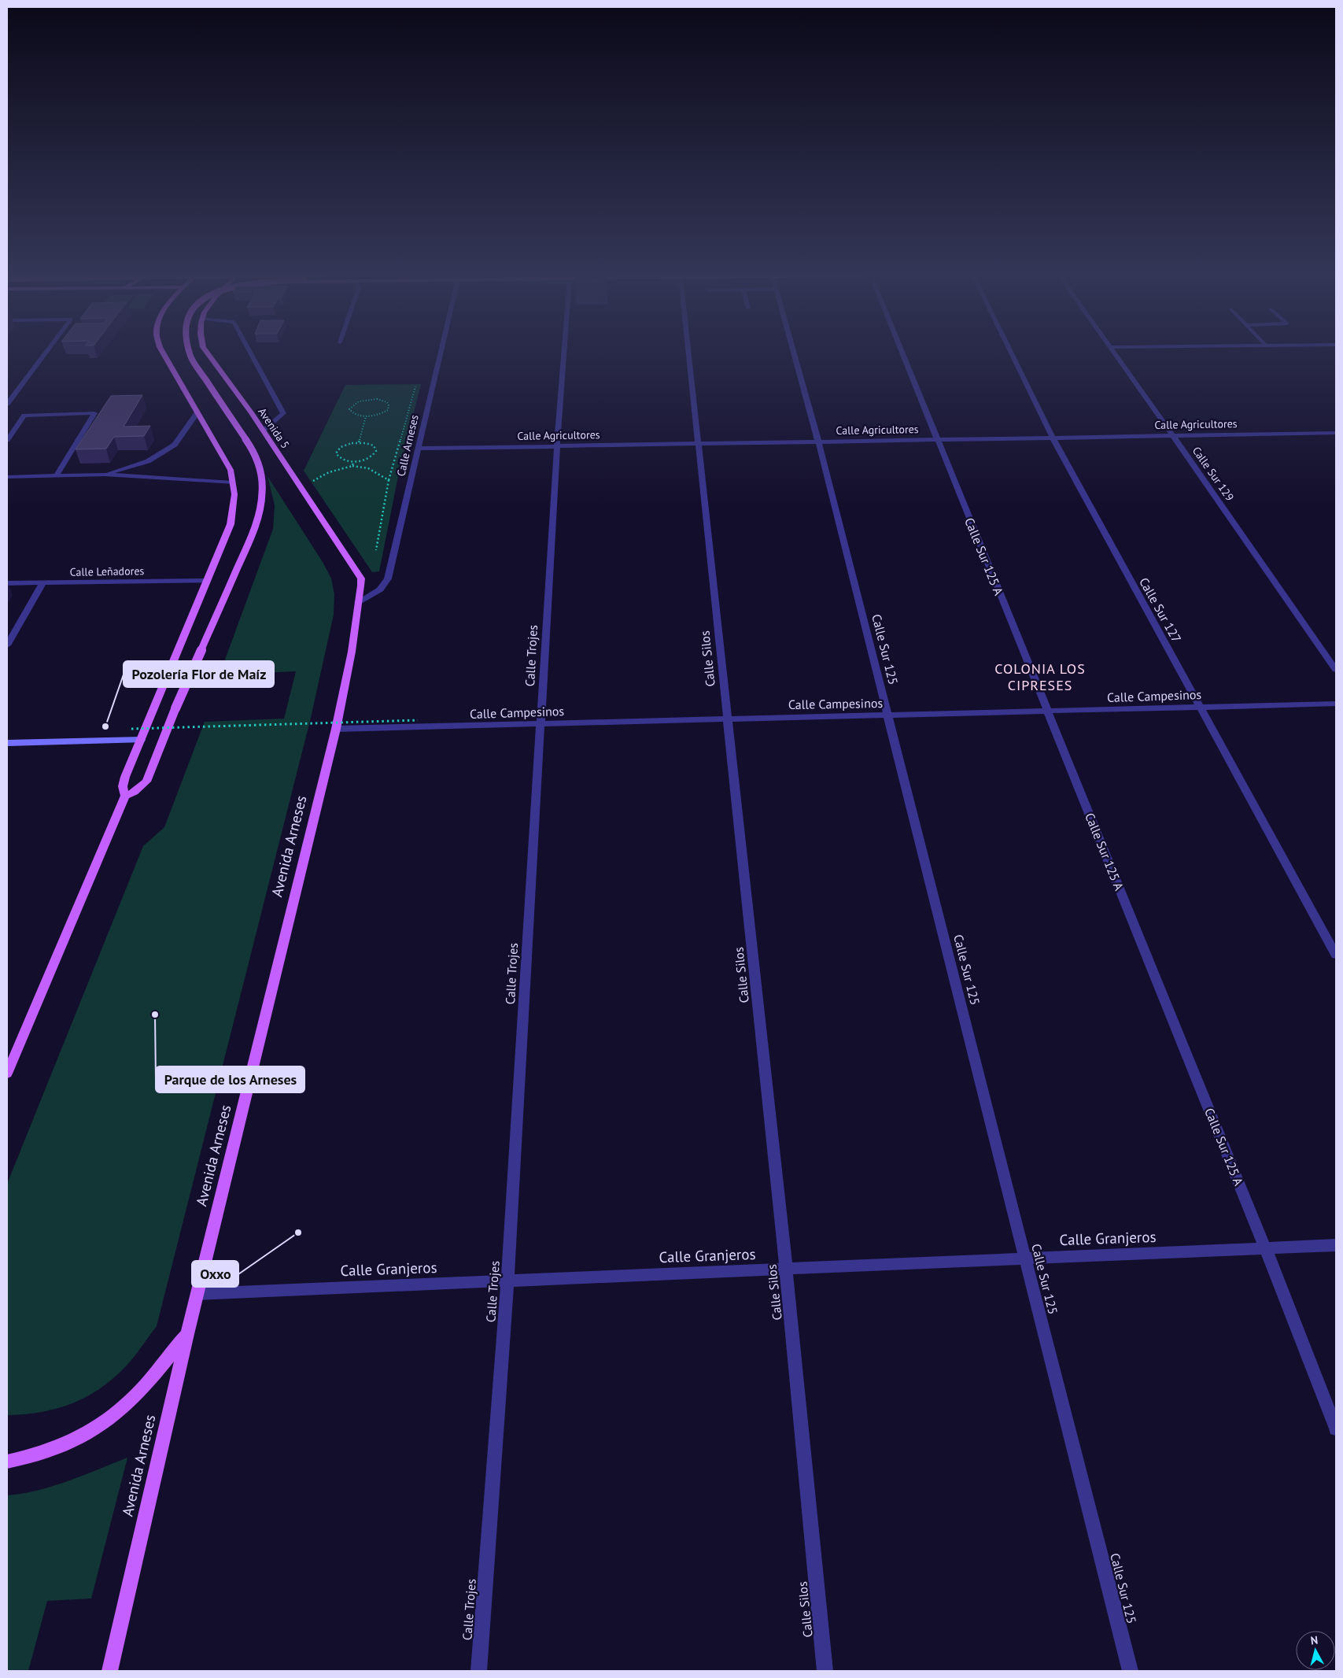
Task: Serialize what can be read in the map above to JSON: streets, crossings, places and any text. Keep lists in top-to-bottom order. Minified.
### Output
{"streets":{"main road":["Avenida 5","Avenida Arneses"],"street":["Calle Agricultores","Calle Arneses","Calle Sur 129","Calle Sur 125 A","Calle Leñadores","Calle Sur 127","Calle Sur 125","Calle Trojes","Calle Silos","Calle Campesinos","Calle Granjeros"]},"crossings":[["Calle Agricultores","Calle Arneses"],["Calle Agricultores","Calle Sur 129"],["Calle Agricultores","Calle Sur 125 A"],["Calle Agricultores","Calle Sur 127"],["Calle Agricultores","Calle Sur 125"],["Calle Agricultores","Calle Trojes"],["Calle Agricultores","Calle Silos"],["Avenida 5","Calle Arneses"],["Avenida 5","Avenida Arneses"],["Calle Arneses","Avenida Arneses"],["Calle Sur 125 A","Calle Campesinos"],["Calle Sur 125 A","Calle Granjeros"],["Calle Sur 127","Calle Campesinos"],["Calle Sur 125","Calle Campesinos"],["Calle Sur 125","Calle Granjeros"],["Calle Trojes","Calle Campesinos"],["Calle Trojes","Calle Granjeros"],["Calle Silos","Calle Campesinos"],["Calle Silos","Calle Granjeros"],["Calle Campesinos","Avenida Arneses"],["Avenida Arneses","Calle Granjeros"]],"districts":["COLONIA LOS CIPRESES"],"places":["Pozolería Flor de Maíz","Parque de los Arneses","Oxxo"],"north":"top"}
